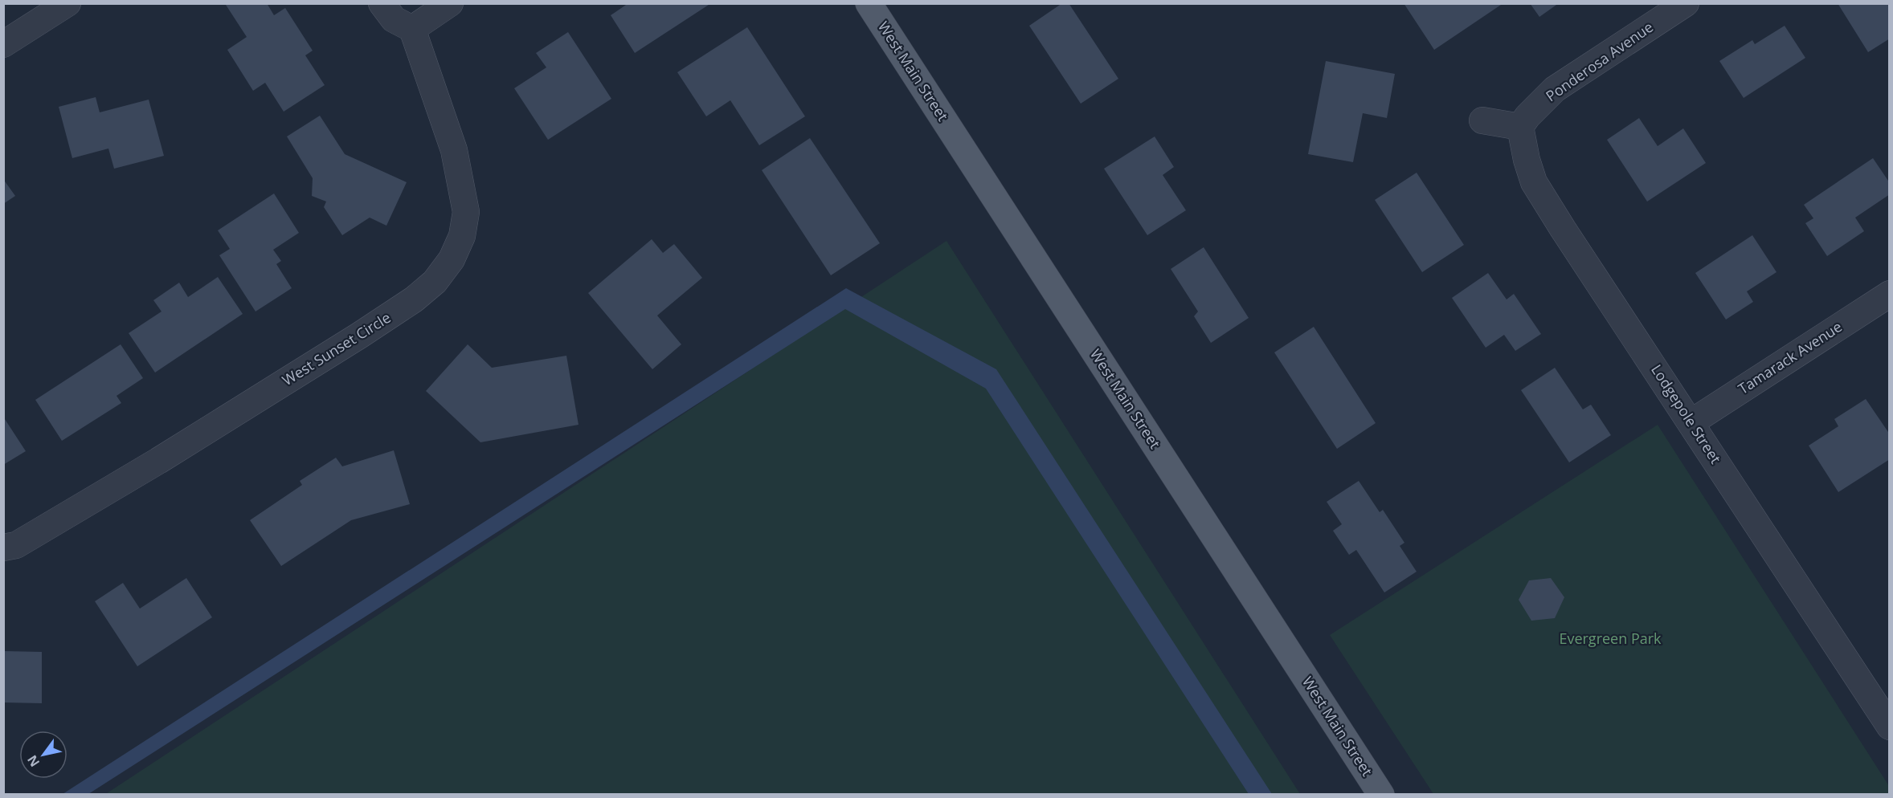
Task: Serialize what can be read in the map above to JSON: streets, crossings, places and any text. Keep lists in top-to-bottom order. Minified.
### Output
{"streets":{"main road":["West Main Street"],"street":["Ponderosa Avenue","West Sunset Circle","Tamarack Avenue","Lodgepole Street"]},"crossings":[["Ponderosa Avenue","Lodgepole Street"],["Tamarack Avenue","Lodgepole Street"]],"parks":["Evergreen Park"],"north":"bottom left"}
